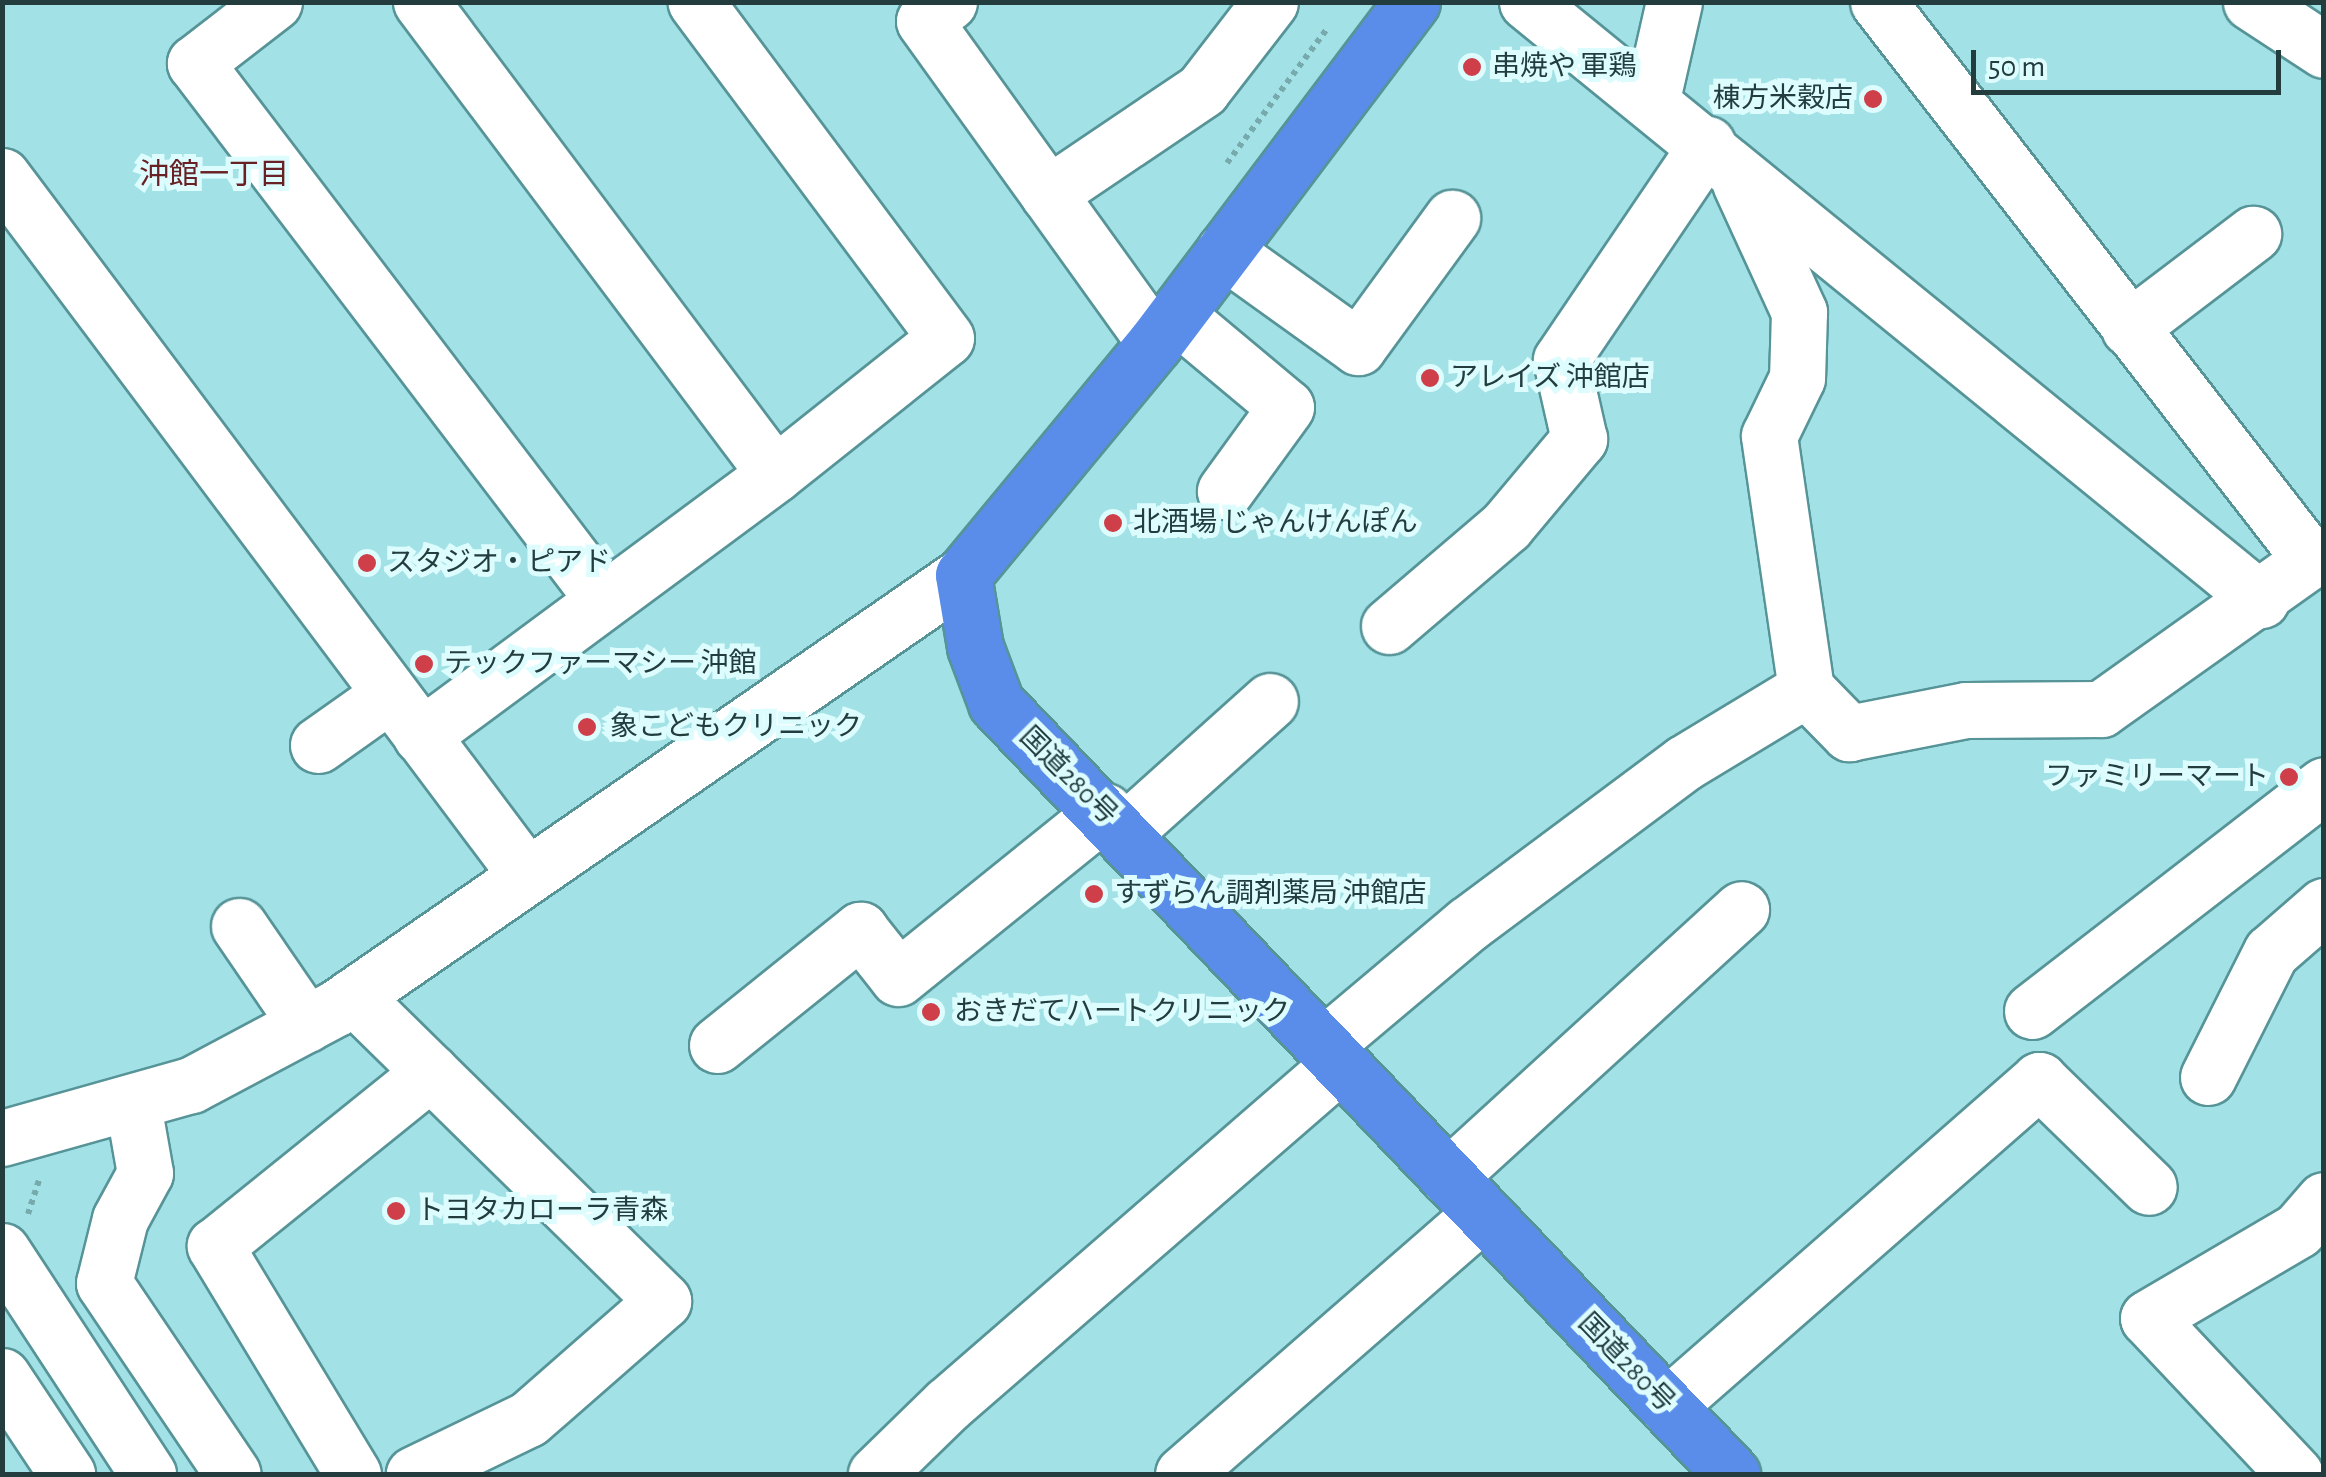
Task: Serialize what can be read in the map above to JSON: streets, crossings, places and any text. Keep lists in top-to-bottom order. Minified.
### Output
{"streets":{"highway":["国道280号"]},"districts":["沖館一丁目"],"places":["串焼や 軍鶏","棟方米穀店","アレイズ 沖館店","北酒場 じゃんけんぽん","スタジオ・ピアド","テックファーマシー 沖館","象こどもクリニック","ファミリーマート","すずらん調剤薬局 沖館店","おきだてハートクリニック","トヨタカローラ青森"],"scale_bar":"50 m"}
